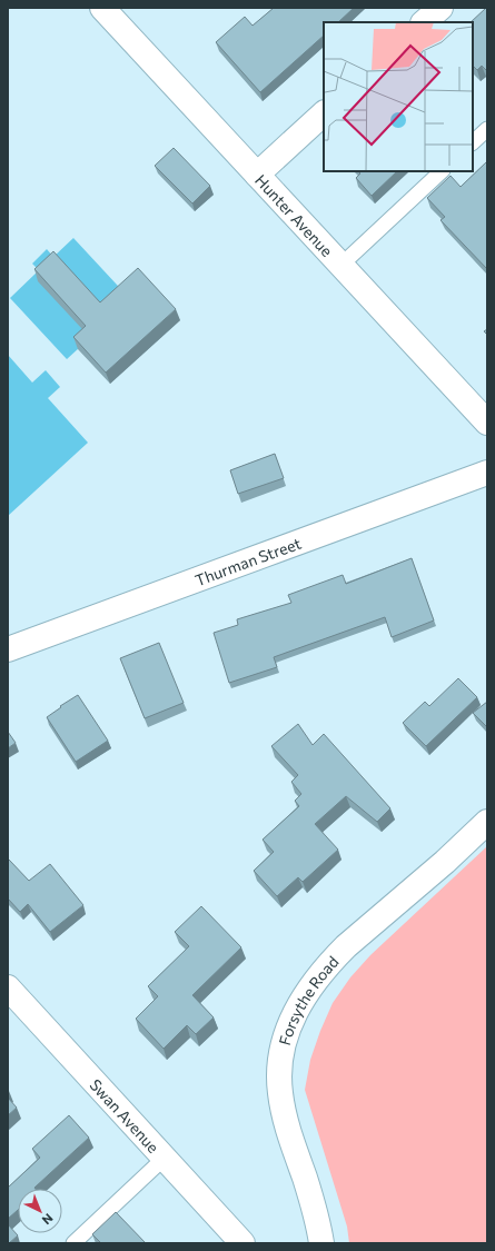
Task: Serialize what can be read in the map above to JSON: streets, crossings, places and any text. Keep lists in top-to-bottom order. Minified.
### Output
{"streets":{"street":["Hunter Avenue","Thurman Street","Forsythe Road","Swan Avenue"]},"north":"bottom right"}
